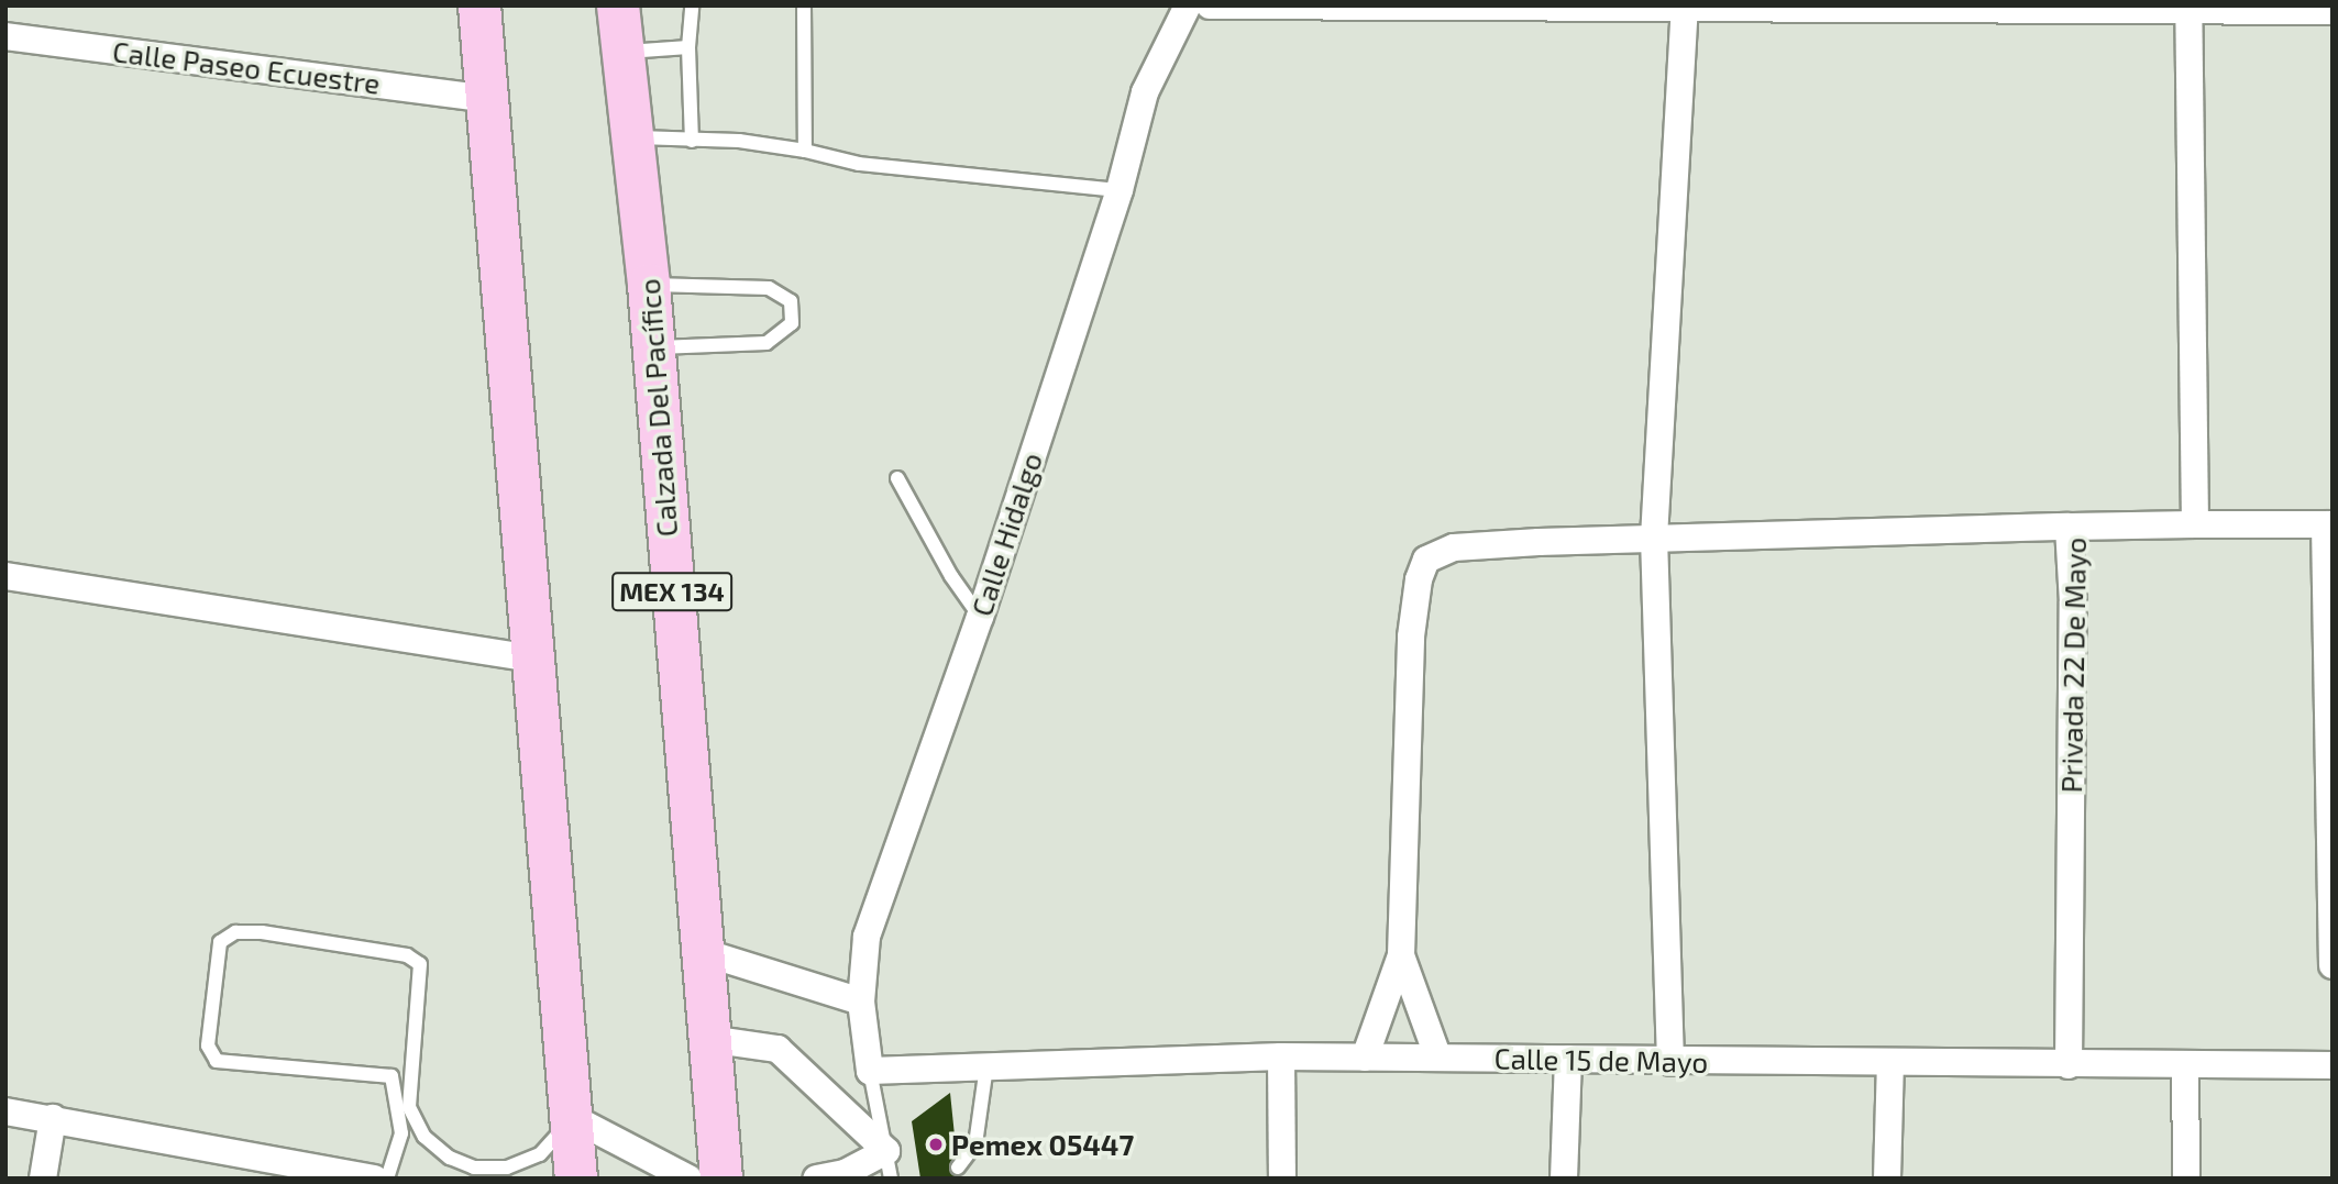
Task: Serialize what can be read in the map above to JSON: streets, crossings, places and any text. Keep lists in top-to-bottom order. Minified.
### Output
{"streets":{"main road":["Calzada Del Pacífico","MEX 134"],"street":["Calle Paseo Ecuestre","Calle Hidalgo","Privada 22 De Mayo","Calle 15 de Mayo"]},"crossings":[["Calle Hidalgo","Calle 15 de Mayo"],["Privada 22 De Mayo","Calle 15 de Mayo"]],"places":["Pemex 05447"]}
